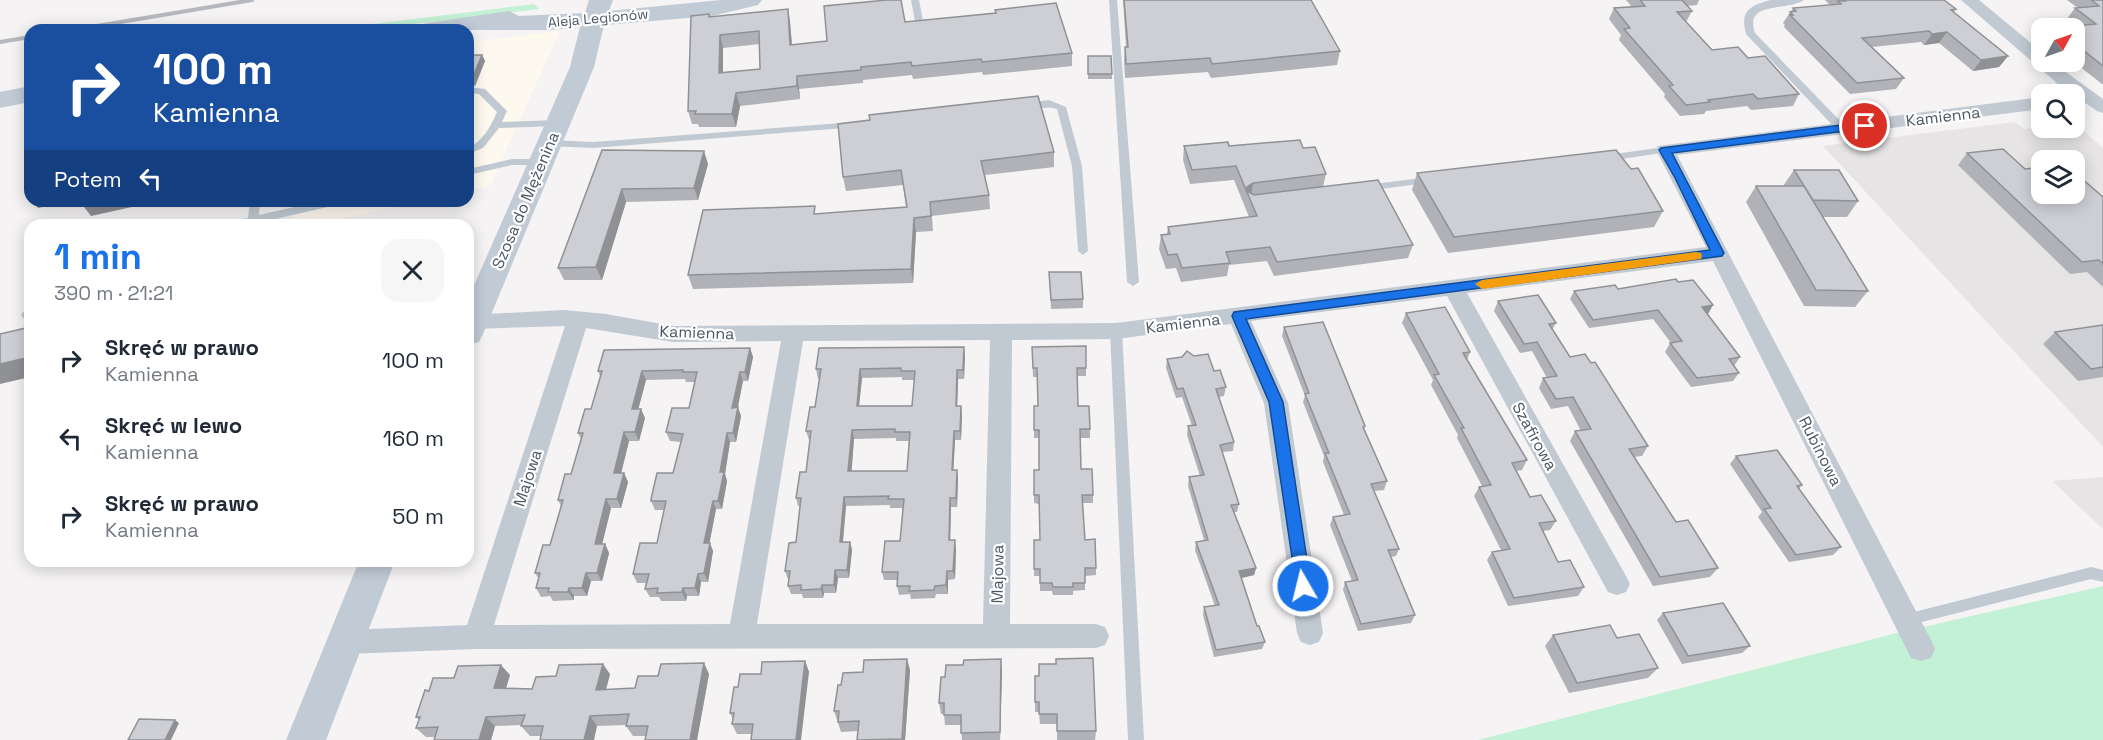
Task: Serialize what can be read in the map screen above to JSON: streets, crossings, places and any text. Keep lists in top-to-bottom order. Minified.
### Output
{"streets":{"main road":["Aleja Legionów","Szosa do Mężenina"],"street":["Kamienna","Szafirowa","Rubinowa","Majowa"]},"crossings":[["Aleja Legionów","Szosa do Mężenina"],["Kamienna","Szafirowa"],["Kamienna","Rubinowa"],["Kamienna","Majowa"]],"north":"top right","page":{"turn":["100 m","Kamienna"],"then":"Potem","heading":["1 min","390 m · 21:21"],"list":[{"name":"Skręć w prawo","note":"Kamienna","value":"100 m"},{"name":"Skręć w lewo","note":"Kamienna","value":"160 m"},{"name":"Skręć w prawo","note":"Kamienna","value":"50 m"}]}}
